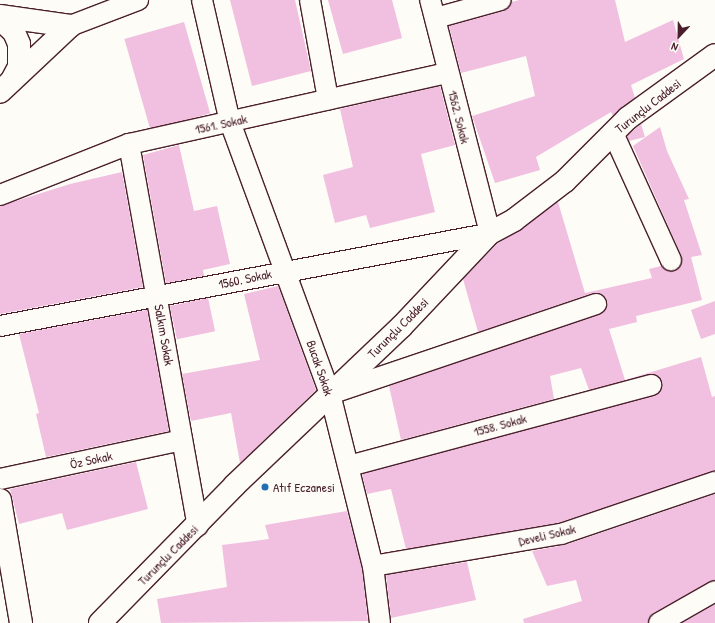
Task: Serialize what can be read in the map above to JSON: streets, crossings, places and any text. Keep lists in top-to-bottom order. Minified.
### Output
{"streets":{"street":["Turunçlu Caddesi","1562. Sokak","1561. Sokak","1560. Sokak","Salkım Sokak","Bucak Sokak","1558. Sokak","Öz Sokak","Develi Sokak"]},"crossings":[["Turunçlu Caddesi","1562. Sokak"],["Turunçlu Caddesi","1560. Sokak"],["Turunçlu Caddesi","Salkım Sokak"],["Turunçlu Caddesi","Bucak Sokak"],["1562. Sokak","1561. Sokak"],["1562. Sokak","1560. Sokak"],["1561. Sokak","Salkım Sokak"],["1561. Sokak","Bucak Sokak"],["1560. Sokak","Salkım Sokak"],["1560. Sokak","Bucak Sokak"],["Salkım Sokak","Öz Sokak"],["Bucak Sokak","1558. Sokak"],["Bucak Sokak","Develi Sokak"]],"places":["Atıf Eczanesi"],"north":"bottom"}
